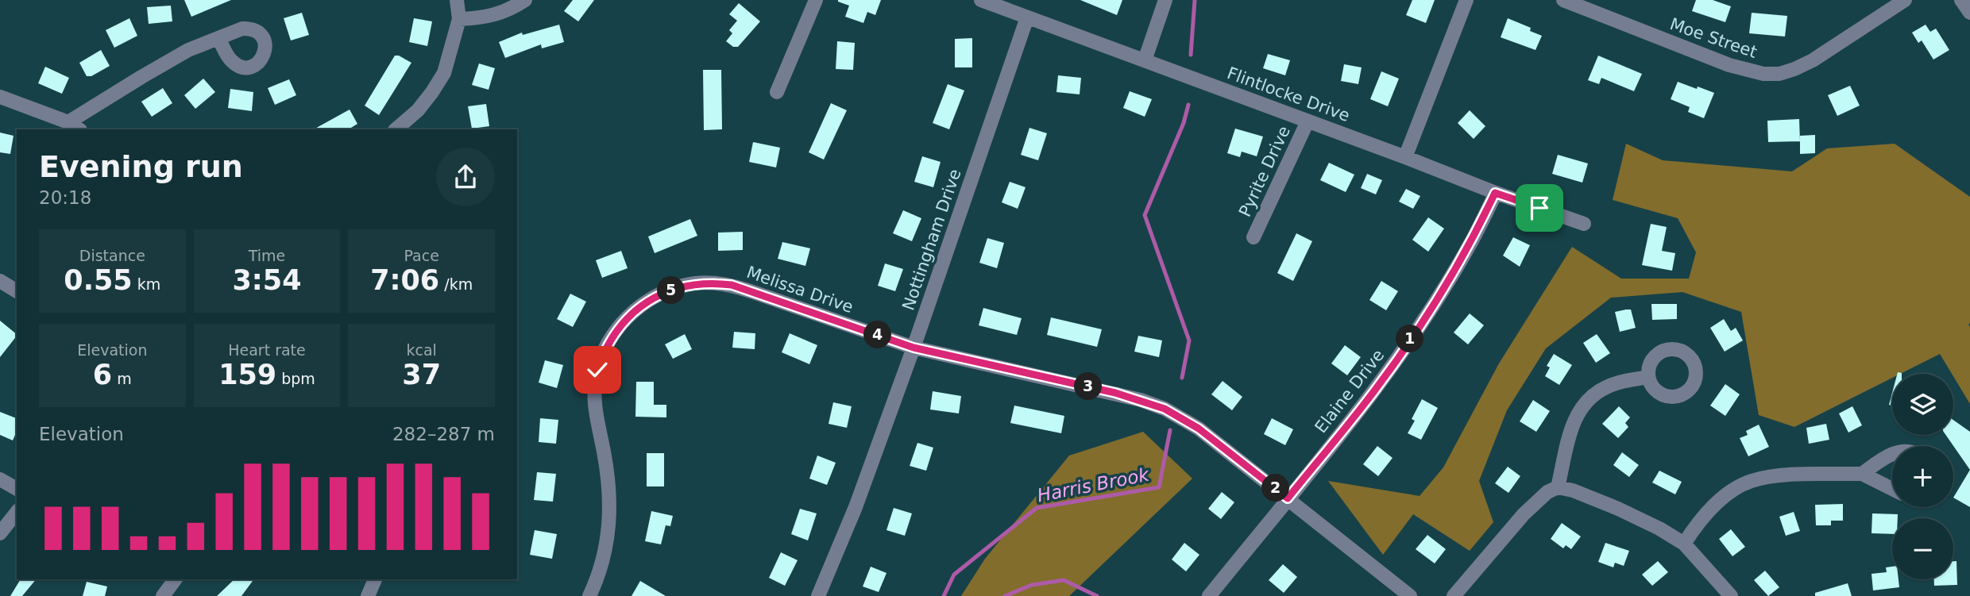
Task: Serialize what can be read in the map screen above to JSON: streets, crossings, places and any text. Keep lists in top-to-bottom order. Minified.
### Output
{"streets":{"street":["Moe Street","Flintlocke Drive","Pyrite Drive","Nottingham Drive","Melissa Drive","Elaine Drive"]},"crossings":[["Flintlocke Drive","Pyrite Drive"],["Flintlocke Drive","Nottingham Drive"],["Flintlocke Drive","Elaine Drive"],["Nottingham Drive","Melissa Drive"],["Melissa Drive","Elaine Drive"]],"water":["Harris Brook"],"page":{"heading":["Evening run","20:18"],"stats":[["Distance","0.55 km"],["Time","3:54"],["Pace","7:06 /km"],["Elevation","6 m"],["Heart rate","159 bpm"],["kcal","37"]],"pins":["5","4","1","3","2"],"map_buttons":["+","−"],"chart":["Elevation","282–287 m"]}}
